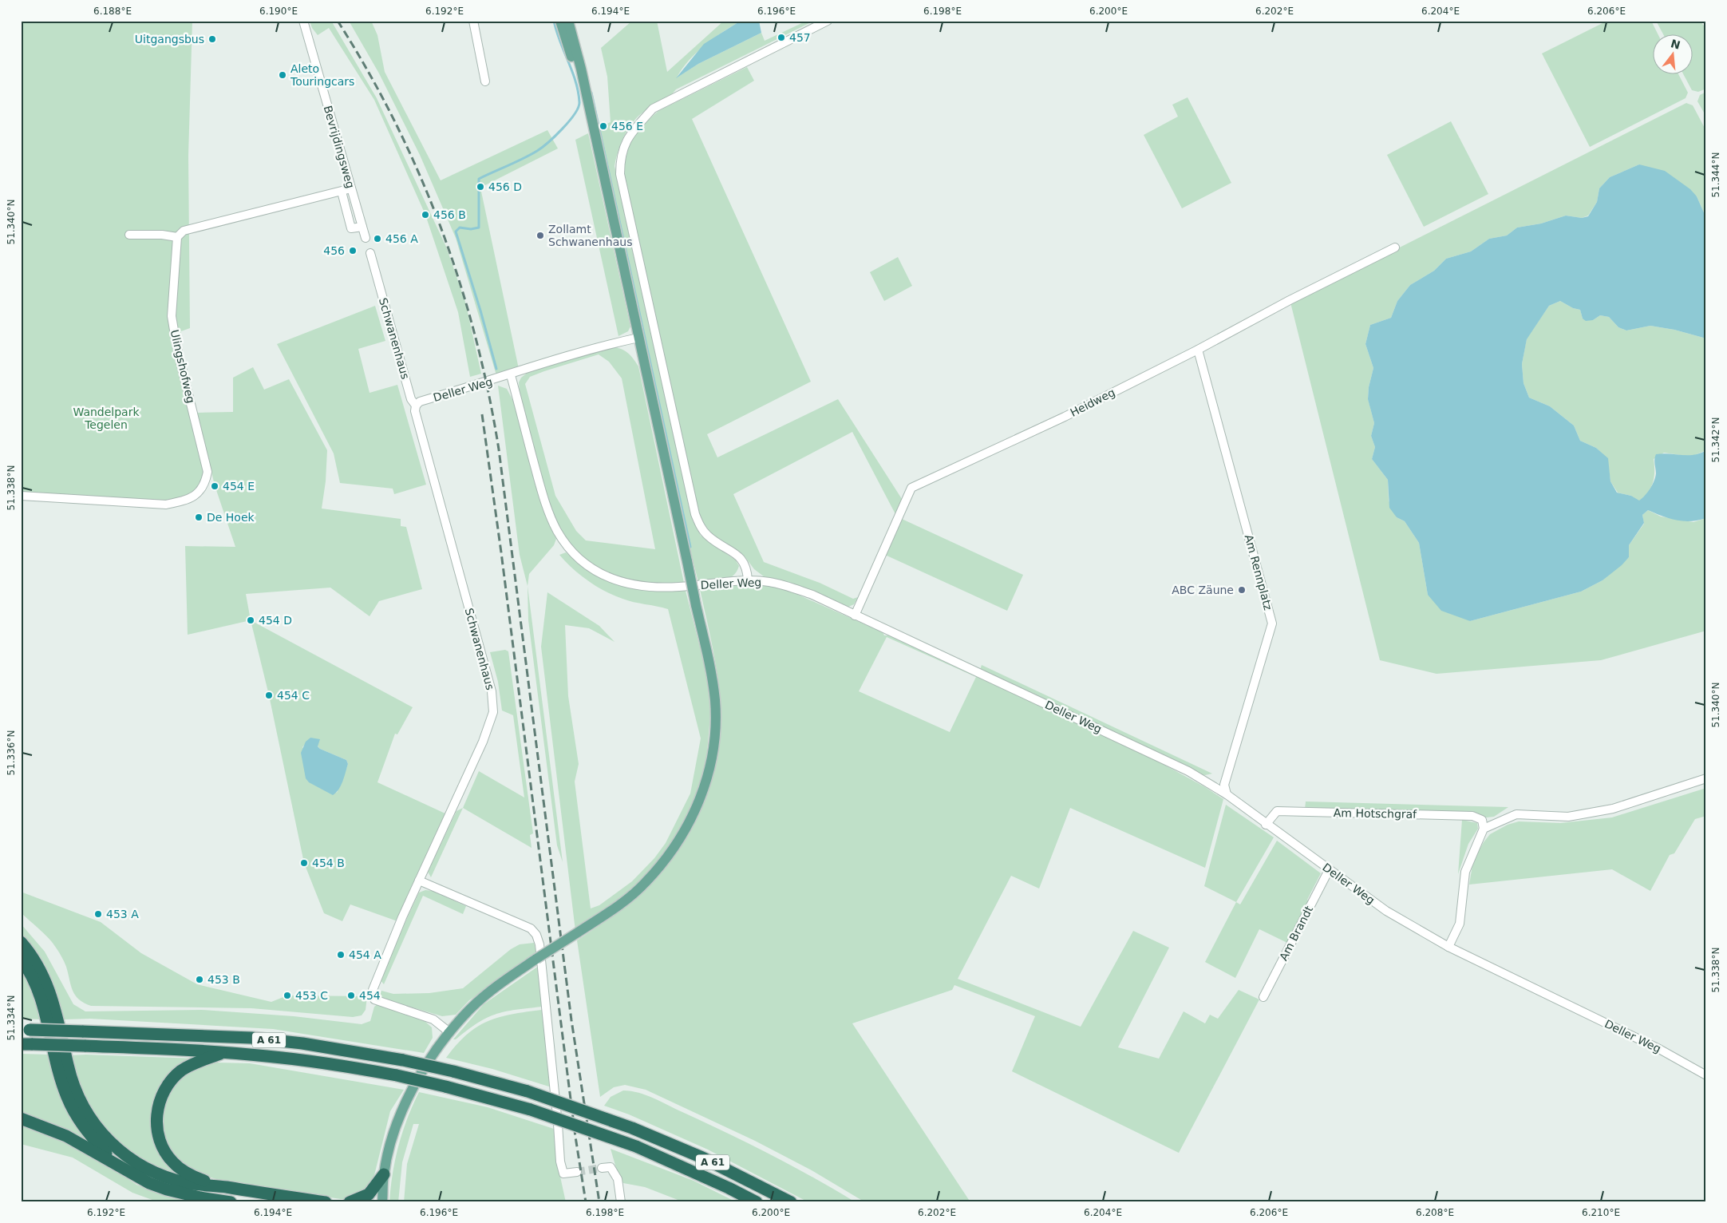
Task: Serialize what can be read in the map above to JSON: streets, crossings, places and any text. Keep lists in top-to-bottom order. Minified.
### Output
{"streets":{"highway":["A 61"],"street":["Bevrijdingsweg","Schwanenhaus","Ulingshofweg","Deller Weg","Heidweg","Am Rennplatz","Am Hotschgraf","Am Brandt"]},"crossings":[["Schwanenhaus","Deller Weg"],["Deller Weg","Heidweg"],["Deller Weg","Am Rennplatz"],["Deller Weg","Am Hotschgraf"],["Deller Weg","Am Brandt"],["Heidweg","Am Rennplatz"]],"parks":["Wandelpark Tegelen"],"places":["457","Uitgangsbus","Aleto Touringcars","456 E","456 D","456 B","Zollamt Schwanenhaus","456 A","456","454 E","De Hoek","ABC Zäune","454 D","454 C","454 B","453 A","454 A","453 B","453 C","454"],"north":"top","coordinates":["6.188°E","6.190°E","6.192°E","6.194°E","6.196°E","6.198°E","6.200°E","6.202°E","6.204°E","6.206°E","51.344°N","51.340°N","51.342°N","51.338°N","51.336°N","51.334°N","6.208°E","6.210°E"]}
